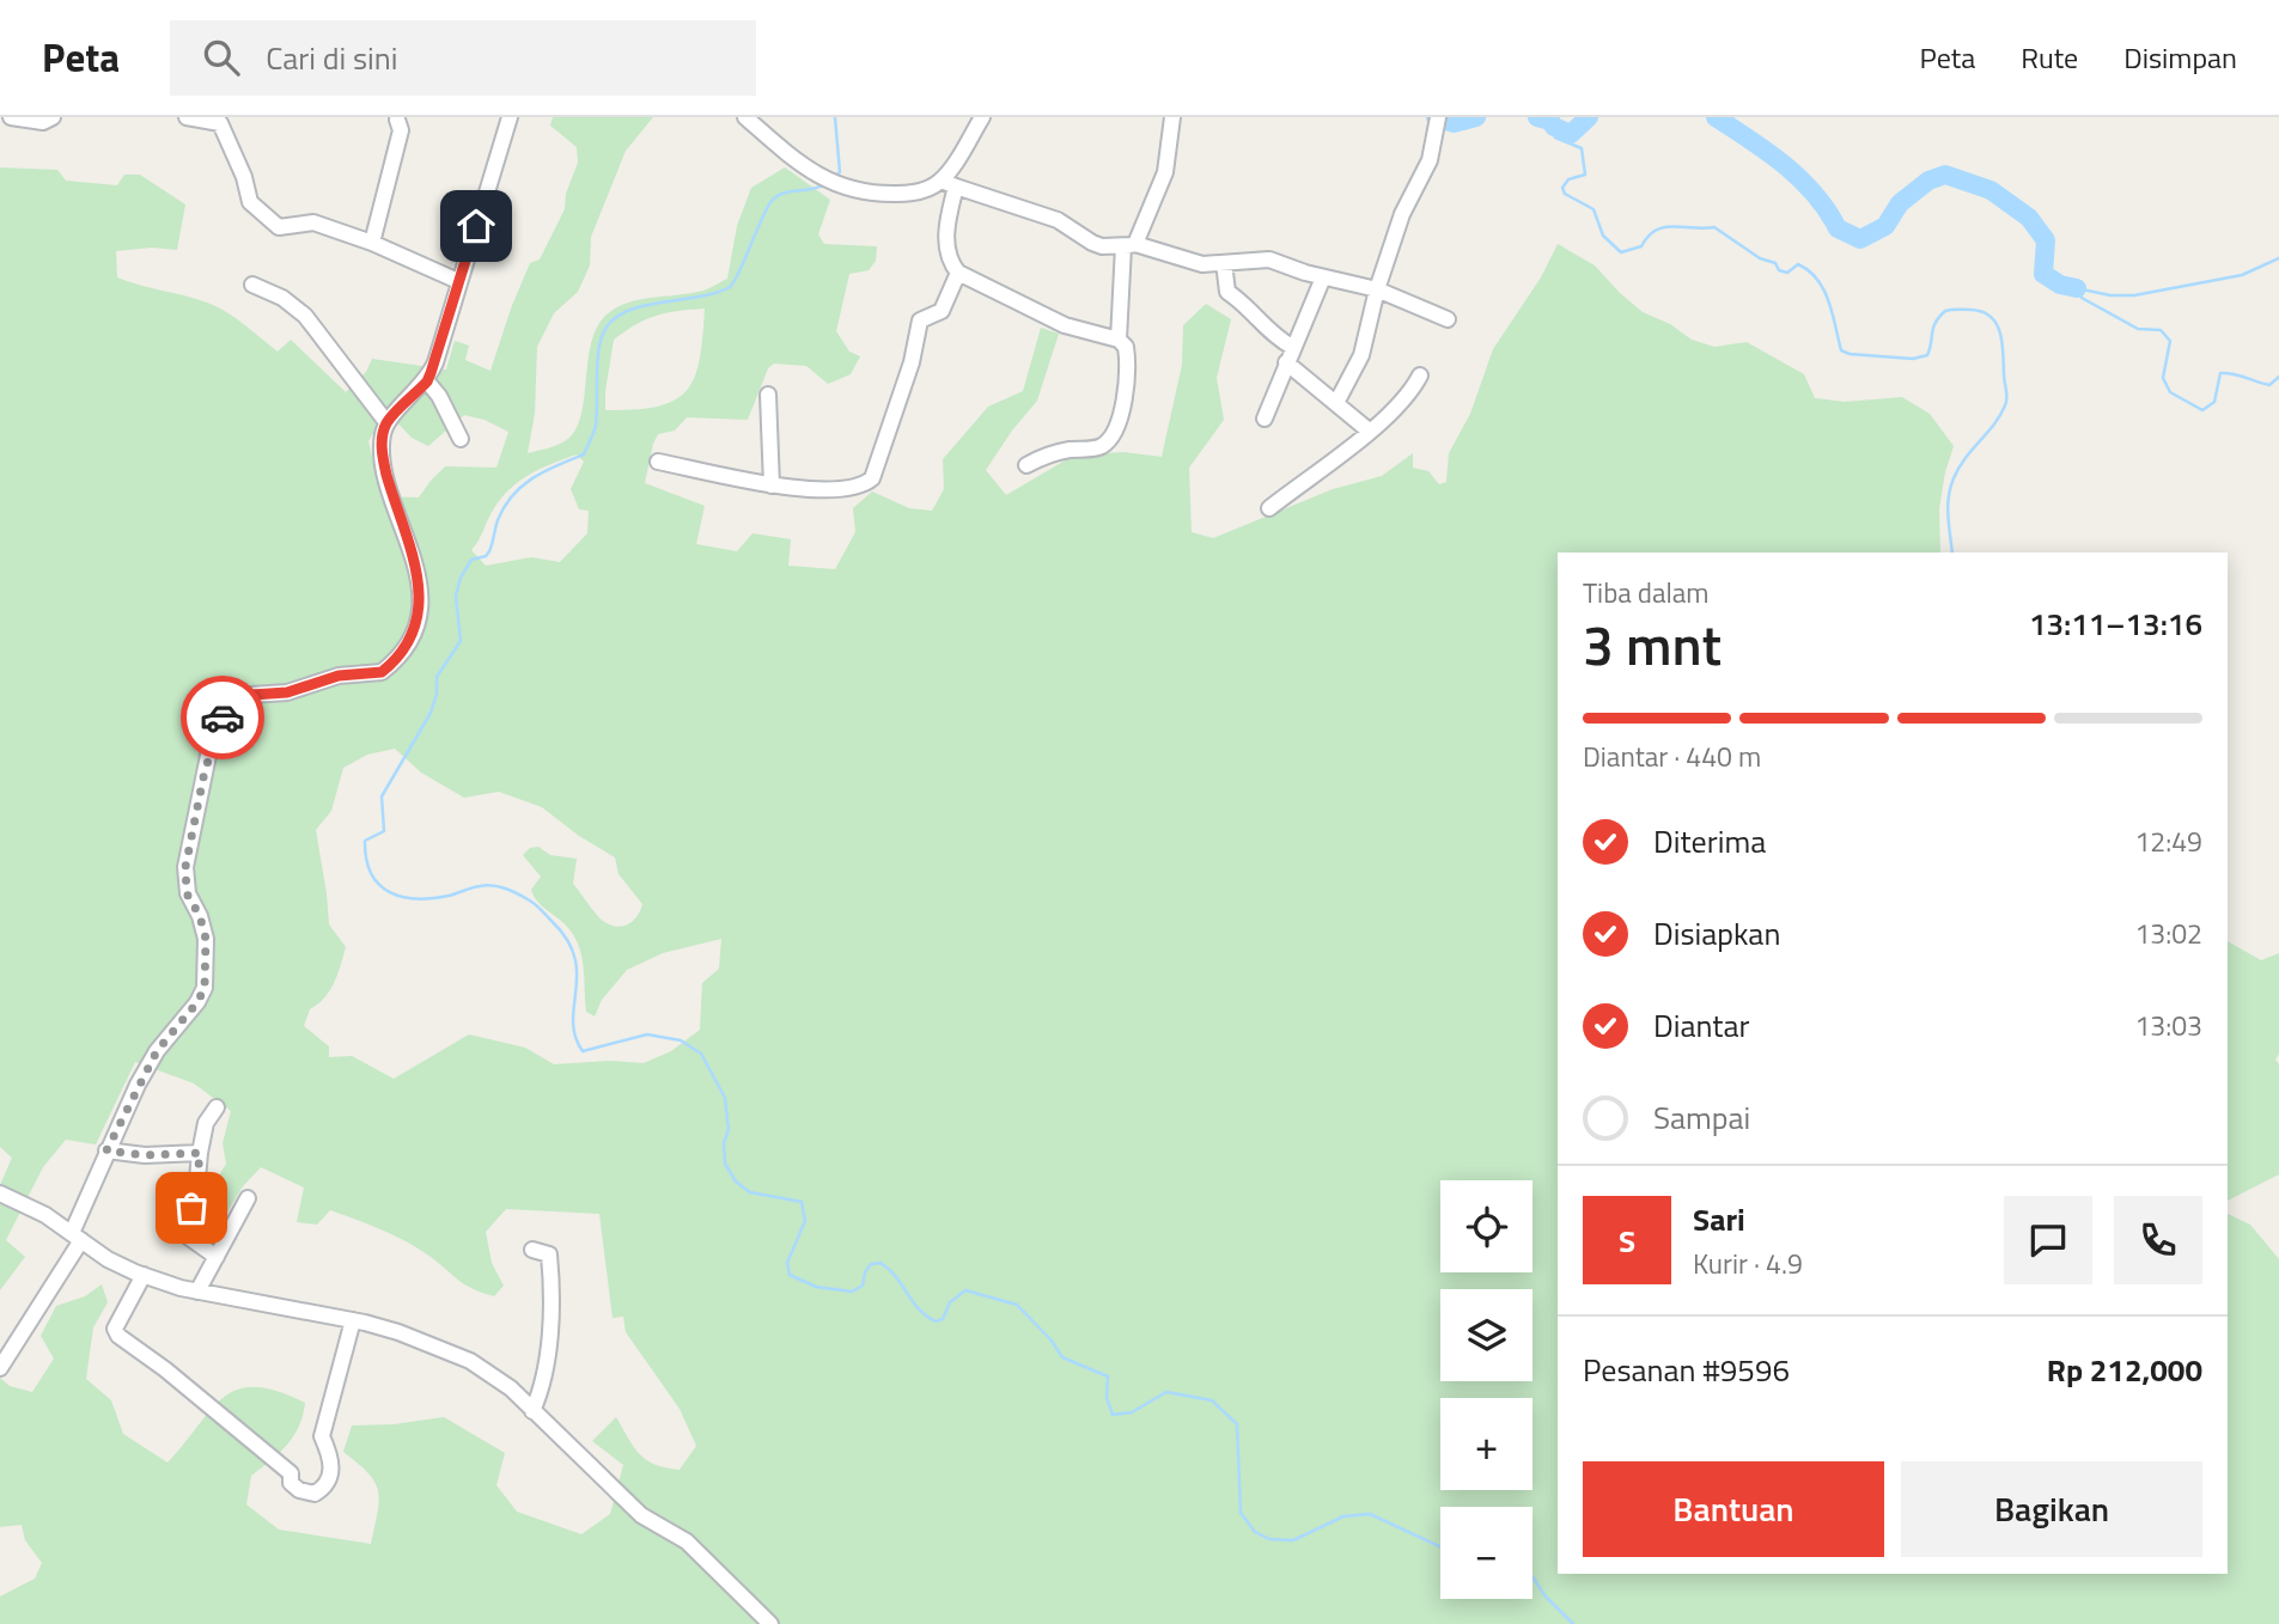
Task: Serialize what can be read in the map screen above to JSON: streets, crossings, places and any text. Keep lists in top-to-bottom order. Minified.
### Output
{"page":{"header":"Peta","search":"Cari di sini","nav":["Peta","Rute","Disimpan"],"heading":["3 mnt","Tiba dalam","13:11–13:16"],"panel":["Sari","Kurir · 4.9","Pesanan #9596","Rp 212,000"],"bar":"Diantar · 440 m","list":[["Diterima","12:49"],["Disiapkan","13:02"],["Diantar","13:03"],"Sampai"],"map_buttons":["+","−"],"round":"S","buttons":["Bantuan","Bagikan"]}}
